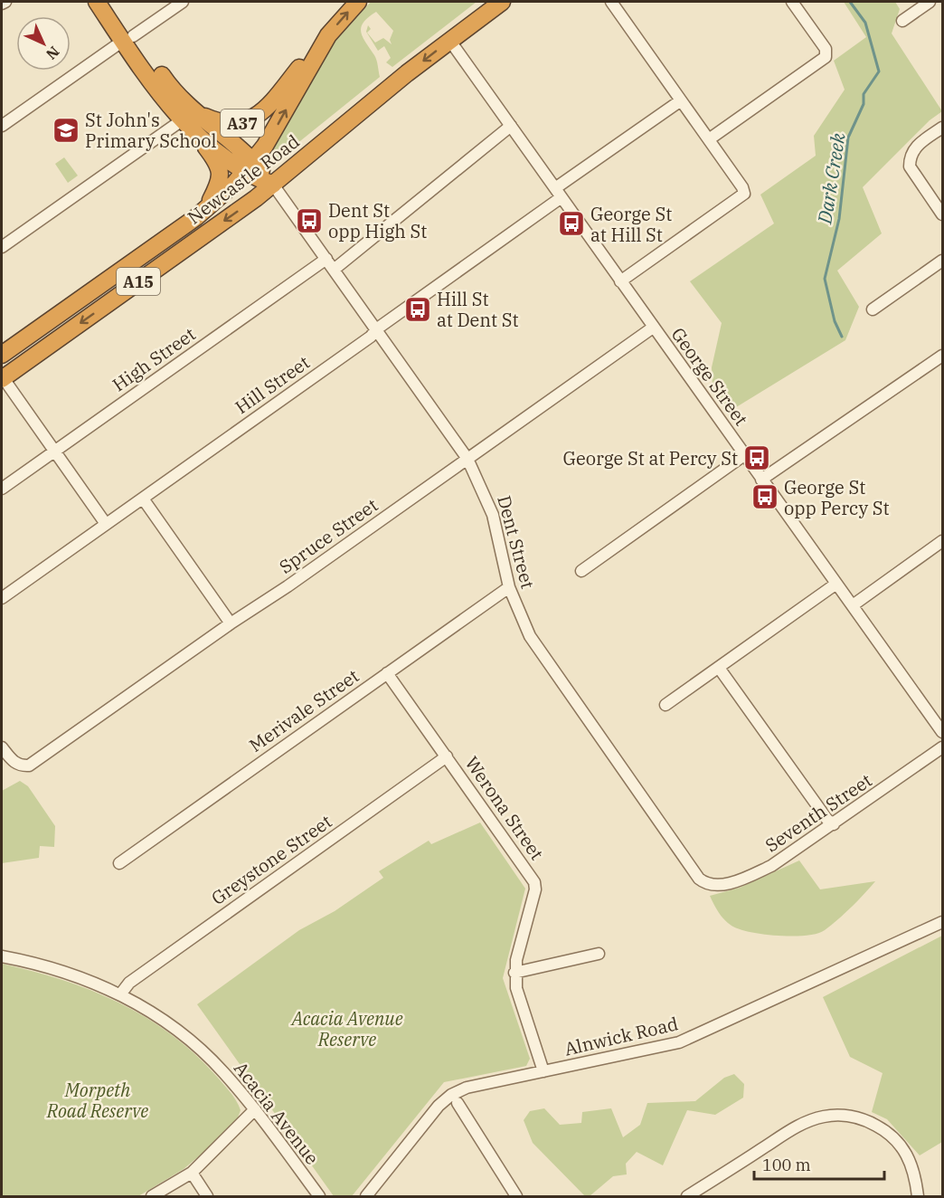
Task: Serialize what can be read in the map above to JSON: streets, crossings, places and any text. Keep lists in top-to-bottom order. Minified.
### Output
{"streets":{"highway":["A37","Newcastle Road","A15"],"street":["High Street","George Street","Hill Street","Spruce Street","Dent Street","Merivale Street","Werona Street","Seventh Street","Greystone Street","Alnwick Road","Acacia Avenue"]},"crossings":[["A37","Newcastle Road"],["A37","Dent Street"],["Newcastle Road","George Street"],["Newcastle Road","Dent Street"],["High Street","Dent Street"],["George Street","Hill Street"],["George Street","Spruce Street"],["Hill Street","Dent Street"],["Spruce Street","Dent Street"],["Dent Street","Merivale Street"],["Dent Street","Seventh Street"],["Merivale Street","Werona Street"],["Werona Street","Greystone Street"],["Werona Street","Alnwick Road"],["Greystone Street","Acacia Avenue"]],"water":["Dark Creek"],"parks":["Acacia Avenue Reserve","Morpeth Road Reserve"],"places":{"school or university":["St John's Primary School"],"bus stop":["Dent St opp High St","George St at Hill St","Hill St at Dent St","George St at Percy St","George St opp Percy St"]},"scale_bar":"100 m","north":"bottom right"}
